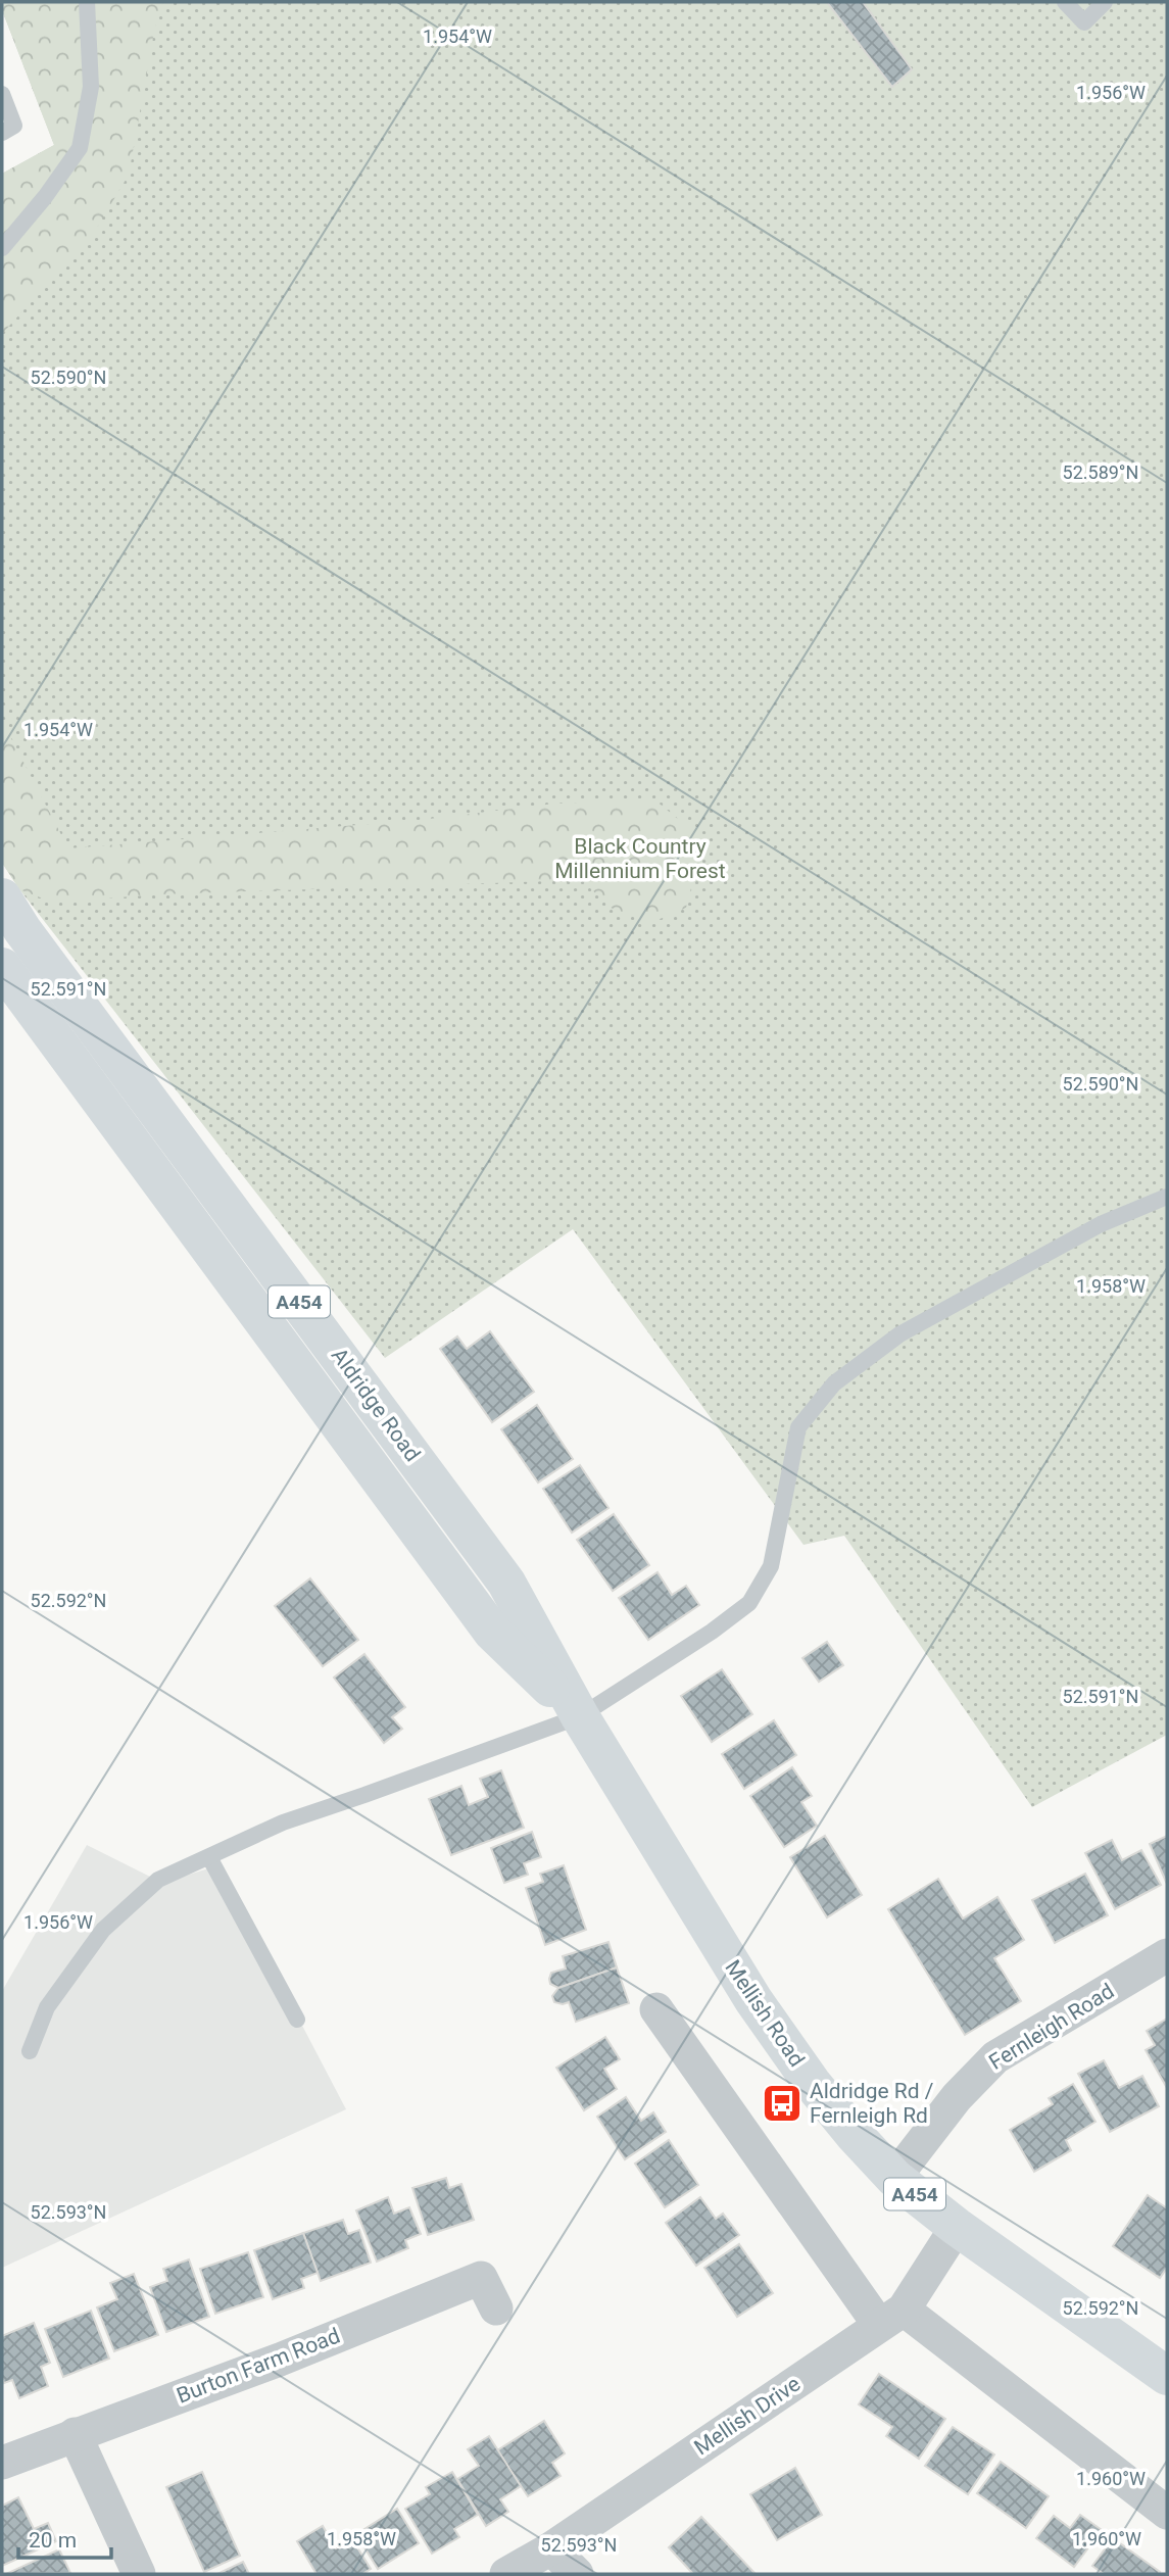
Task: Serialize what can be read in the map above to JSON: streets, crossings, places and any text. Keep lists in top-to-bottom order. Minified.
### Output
{"streets":{"main road":["A454","Aldridge Road","Mellish Road"],"street":["Fernleigh Road","Burton Farm Road","Mellish Drive"]},"crossings":[["Aldridge Road","Mellish Road"],["Mellish Road","Fernleigh Road"],["Mellish Road","Mellish Drive"]],"parks":["Black Country Millennium Forest"],"places":{"bus stop":["Aldridge Rd / Fernleigh Rd"]},"scale_bar":"20 m","coordinates":["1.954°W","1.956°W","52.590°N","52.589°N","52.591°N","1.958°W","52.592°N","52.593°N","1.960°W"]}
